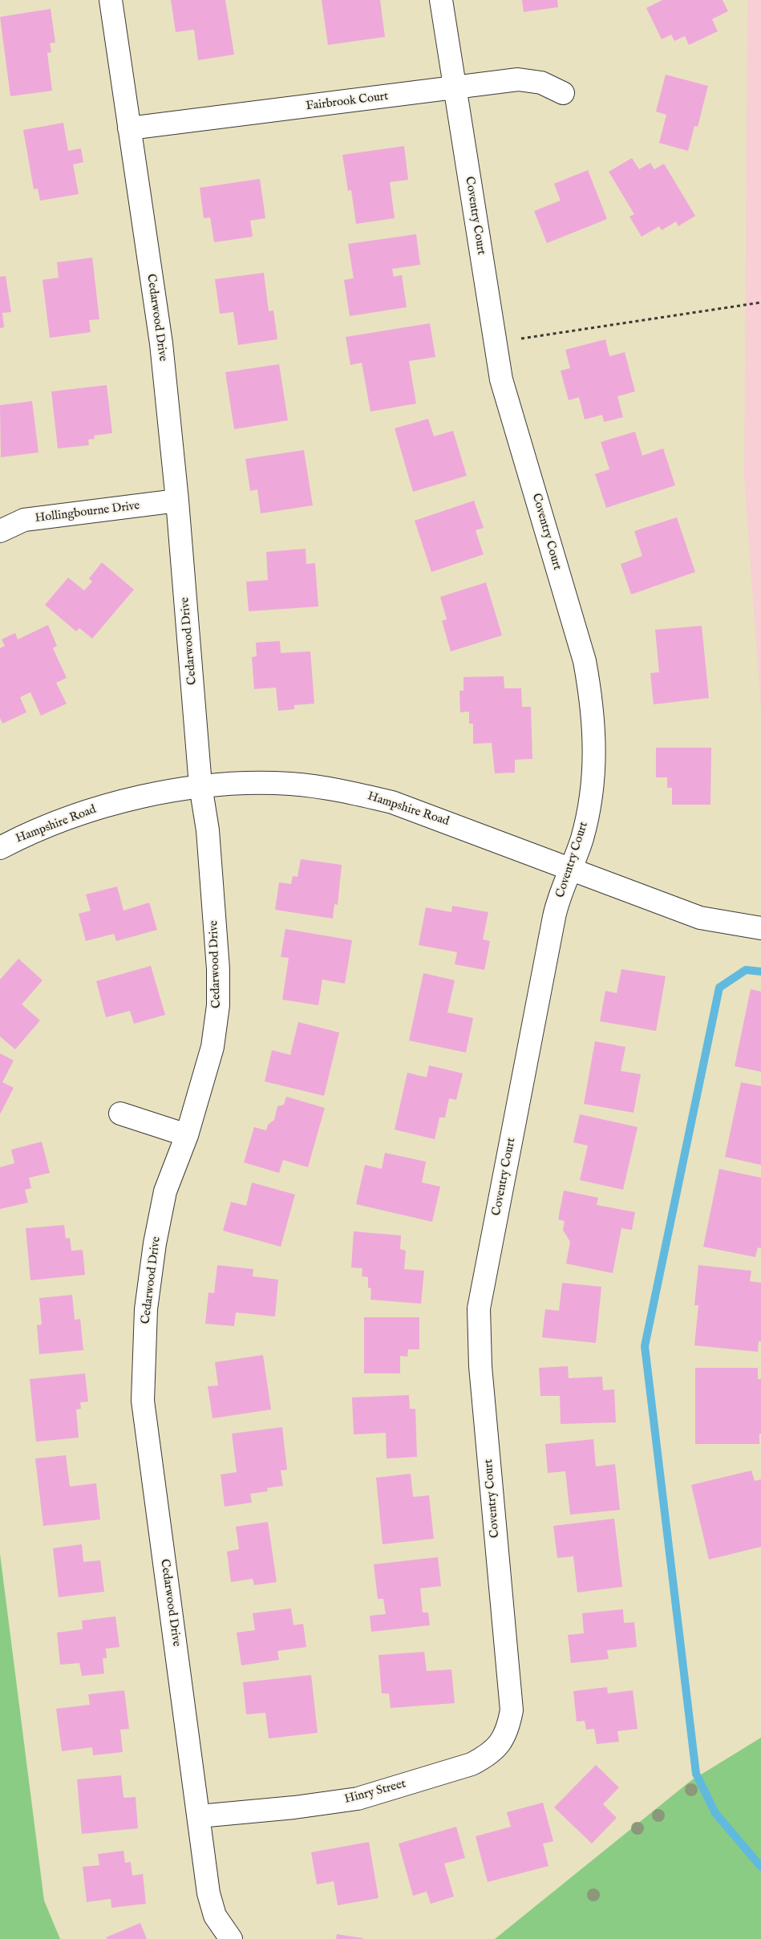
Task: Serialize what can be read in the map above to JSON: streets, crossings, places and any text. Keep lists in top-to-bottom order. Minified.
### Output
{"streets":{"street":["Fairbrook Court","Coventry Court","Cedarwood Drive","Hollingbourne Drive","Hampshire Road","Hinry Street"]},"crossings":[["Fairbrook Court","Coventry Court"],["Fairbrook Court","Cedarwood Drive"],["Coventry Court","Hampshire Road"],["Coventry Court","Hinry Street"],["Cedarwood Drive","Hollingbourne Drive"],["Cedarwood Drive","Hampshire Road"],["Cedarwood Drive","Hinry Street"]]}
